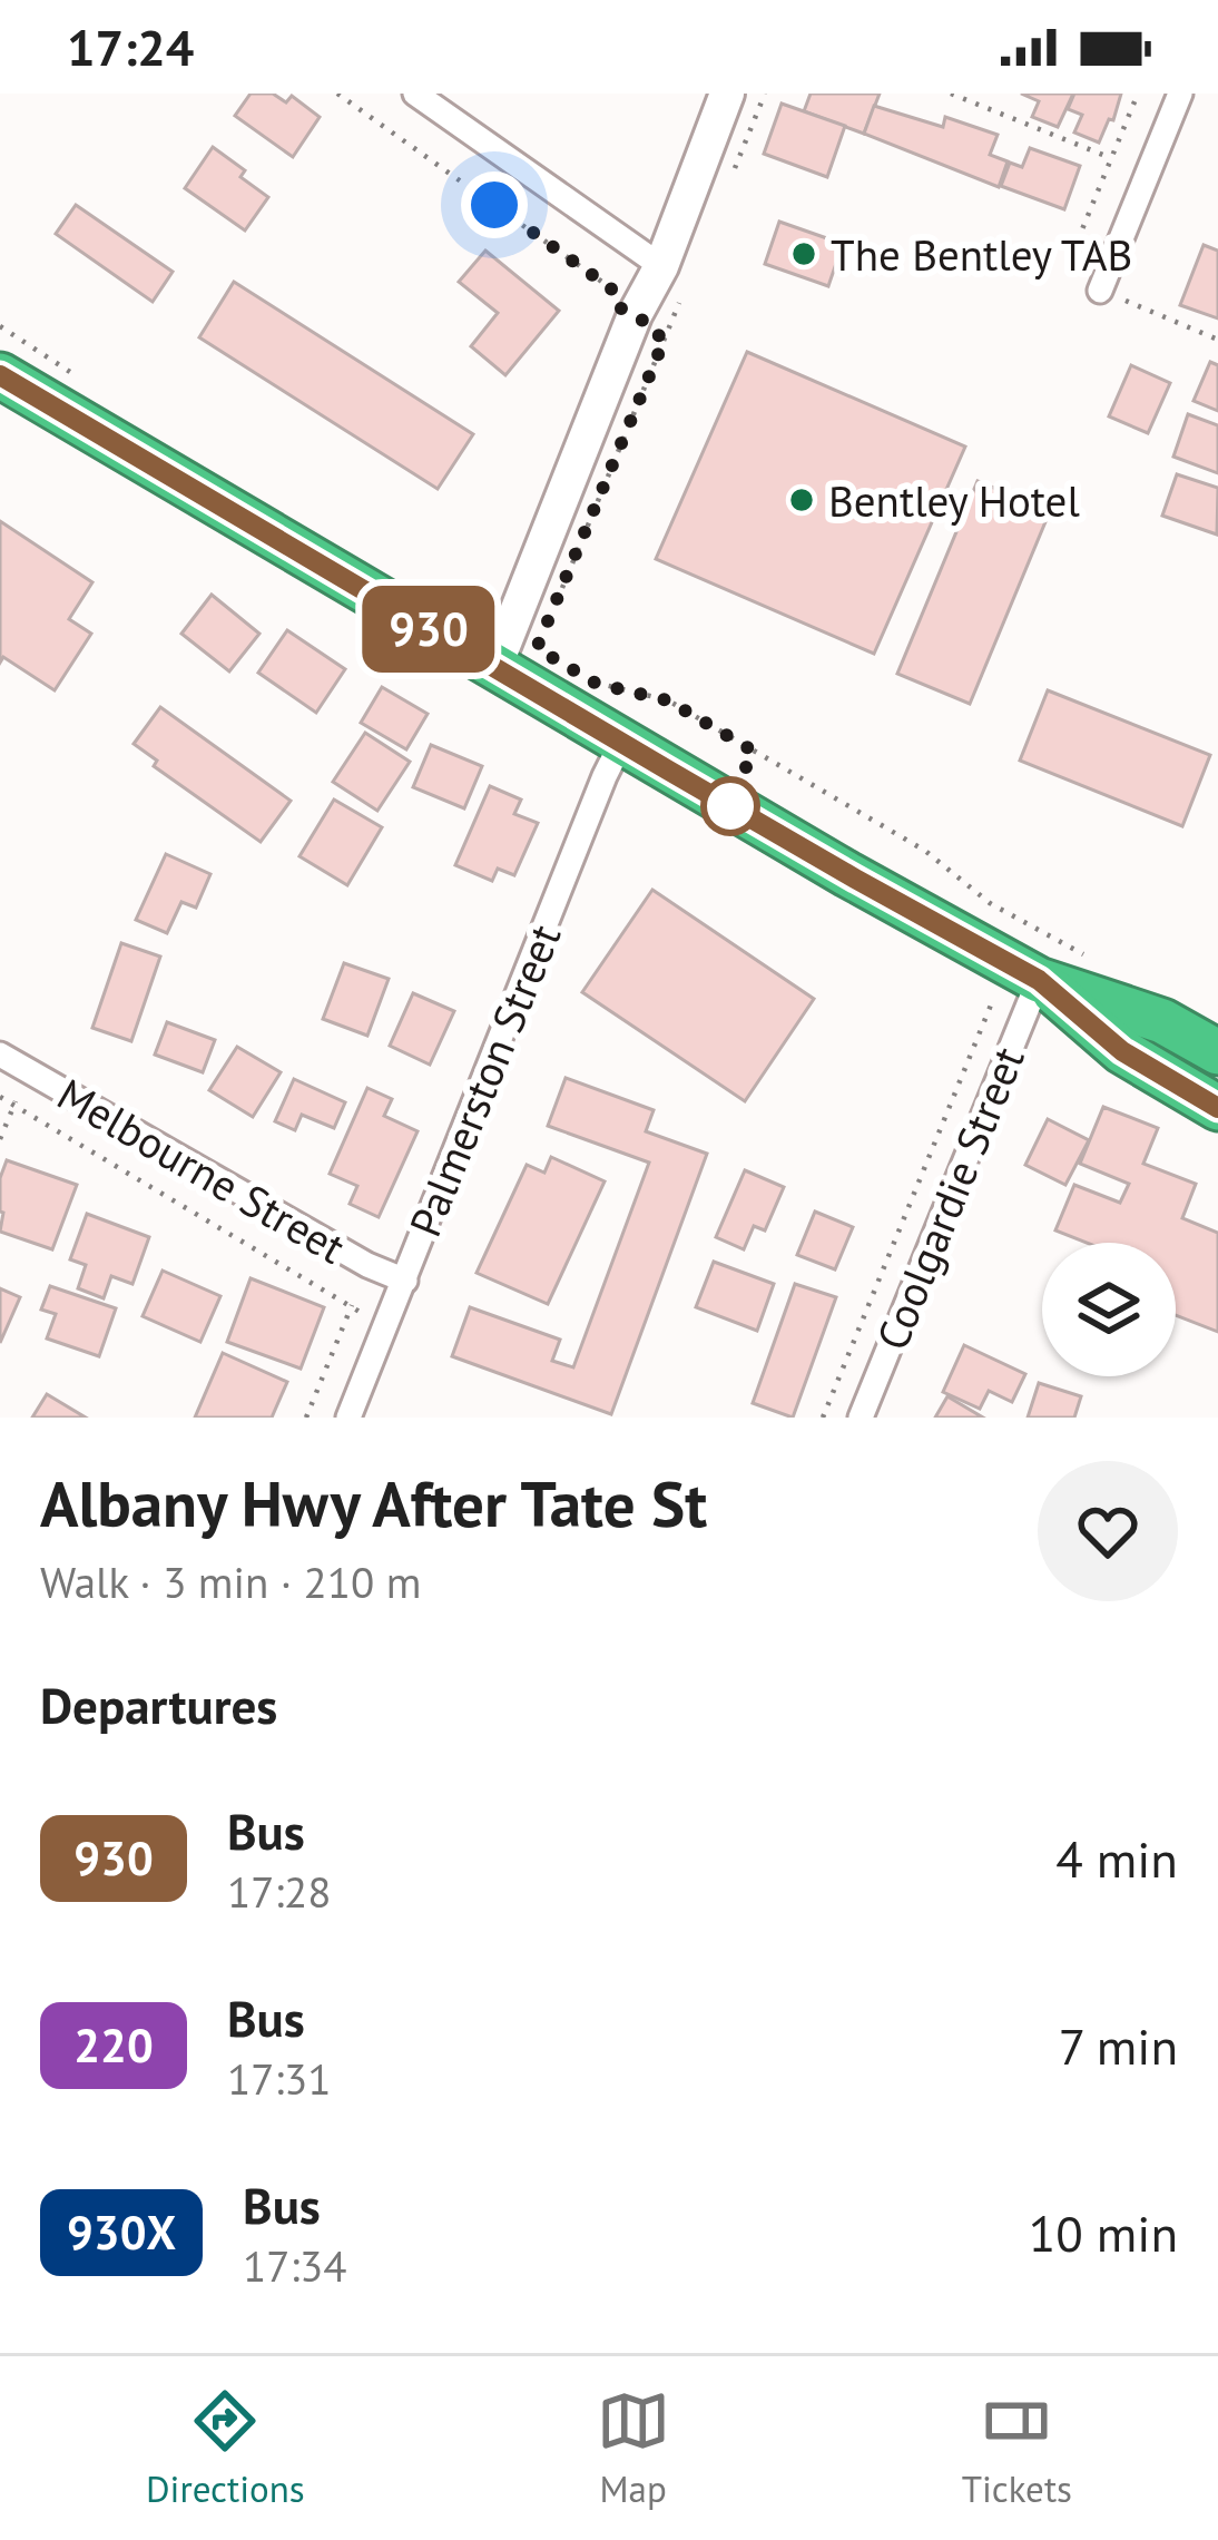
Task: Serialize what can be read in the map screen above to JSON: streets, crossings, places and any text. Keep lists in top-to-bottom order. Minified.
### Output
{"streets":{"street":["Palmerston Street","Melbourne Street","Coolgardie Street"]},"crossings":[["Palmerston Street","Melbourne Street"]],"places":["The Bentley TAB","Bentley Hotel"],"lines":["bus line 930"],"page":{"status":"17:24","on_map":"930","heading":[["Albany Hwy After Tate St","Walk · 3 min · 210 m"],"Departures"],"list":[{"mark":"930","name":"Bus","note":"17:28","value":"4 min"},{"mark":"220","name":"Bus","note":"17:31","value":"7 min"},{"mark":"930X","name":"Bus","note":"17:34","value":"10 min"}],"tabs":["Directions","Map","Tickets"]}}
